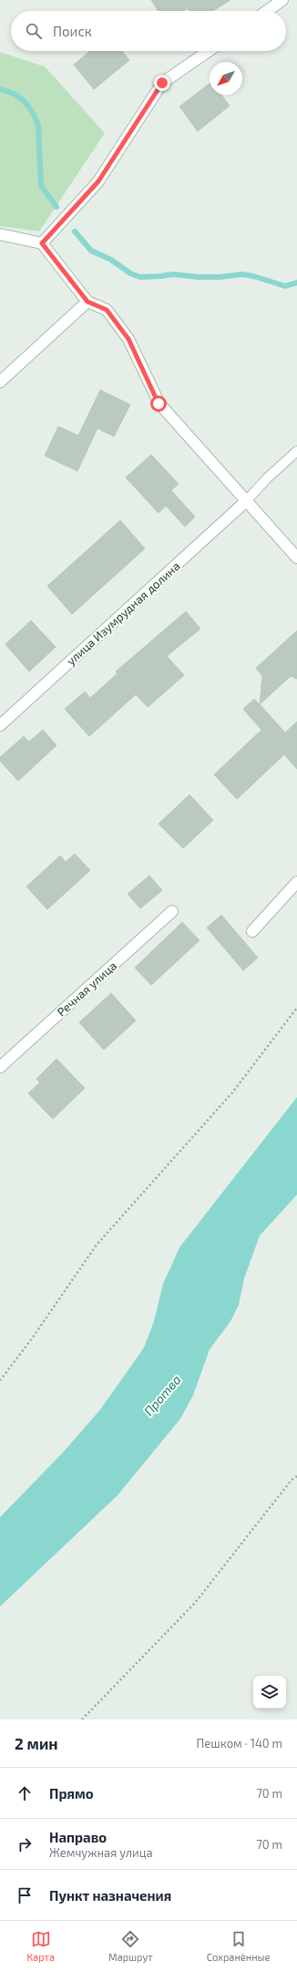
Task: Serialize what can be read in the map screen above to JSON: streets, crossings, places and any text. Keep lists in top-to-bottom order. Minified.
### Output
{"streets":{"street":["улица Изумрудная долина","Речная улица"]},"water":["Протва"],"north":"bottom left","page":{"search":"Поиск","heading":["2 мин","Пешком · 140 m"],"list":[["Прямо","70 m"],["Направо","Жемчужная улица","70 m"],"Пункт назначения"],"nav":["Карта","Маршрут","Сохранённые"]}}
